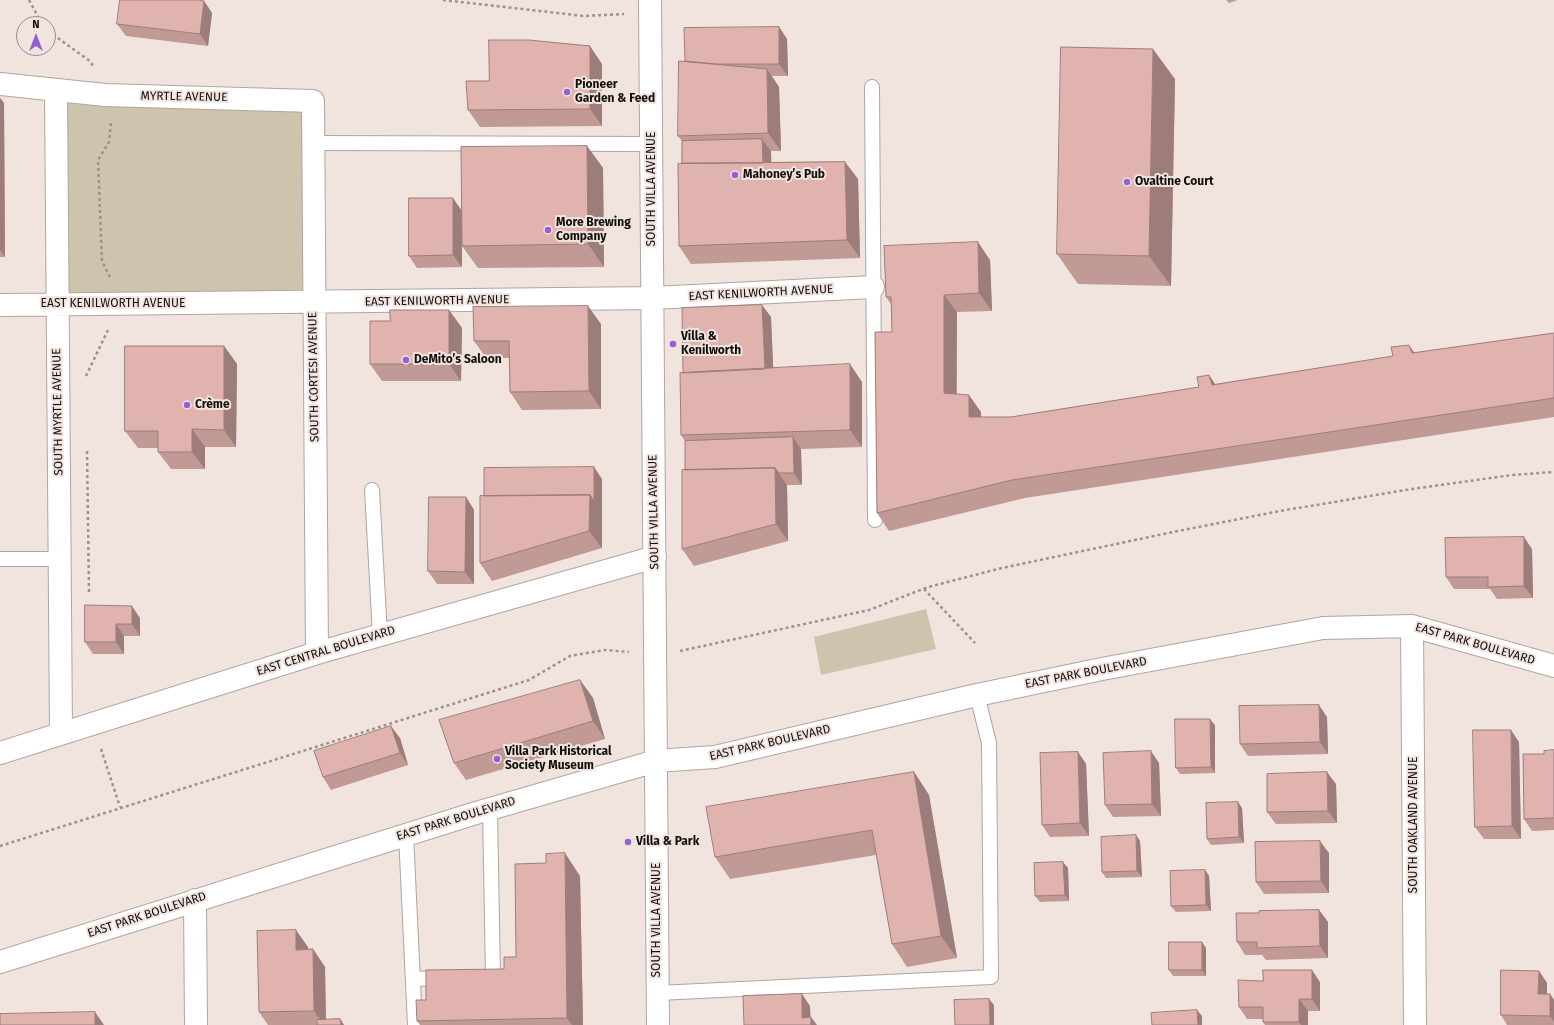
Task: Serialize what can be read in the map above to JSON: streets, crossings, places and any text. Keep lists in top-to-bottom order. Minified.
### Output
{"streets":{"street":["MYRTLE AVENUE","SOUTH VILLA AVENUE","EAST KENILWORTH AVENUE","SOUTH CORTESI AVENUE","SOUTH MYRTLE AVENUE","EAST PARK BOULEVARD","EAST CENTRAL BOULEVARD","SOUTH OAKLAND AVENUE"]},"crossings":[["MYRTLE AVENUE","SOUTH CORTESI AVENUE"],["MYRTLE AVENUE","SOUTH MYRTLE AVENUE"],["SOUTH VILLA AVENUE","EAST KENILWORTH AVENUE"],["SOUTH VILLA AVENUE","EAST PARK BOULEVARD"],["SOUTH VILLA AVENUE","EAST CENTRAL BOULEVARD"],["EAST KENILWORTH AVENUE","SOUTH CORTESI AVENUE"],["EAST KENILWORTH AVENUE","SOUTH MYRTLE AVENUE"],["SOUTH CORTESI AVENUE","EAST CENTRAL BOULEVARD"],["SOUTH MYRTLE AVENUE","EAST CENTRAL BOULEVARD"],["EAST PARK BOULEVARD","SOUTH OAKLAND AVENUE"]],"places":["Pioneer Garden & Feed","Mahoney’s Pub","Ovaltine Court","More Brewing Company","Villa & Kenilworth","DeMito’s Saloon","Crème","Villa Park Historical Society Museum","Villa & Park"],"north":"top"}
